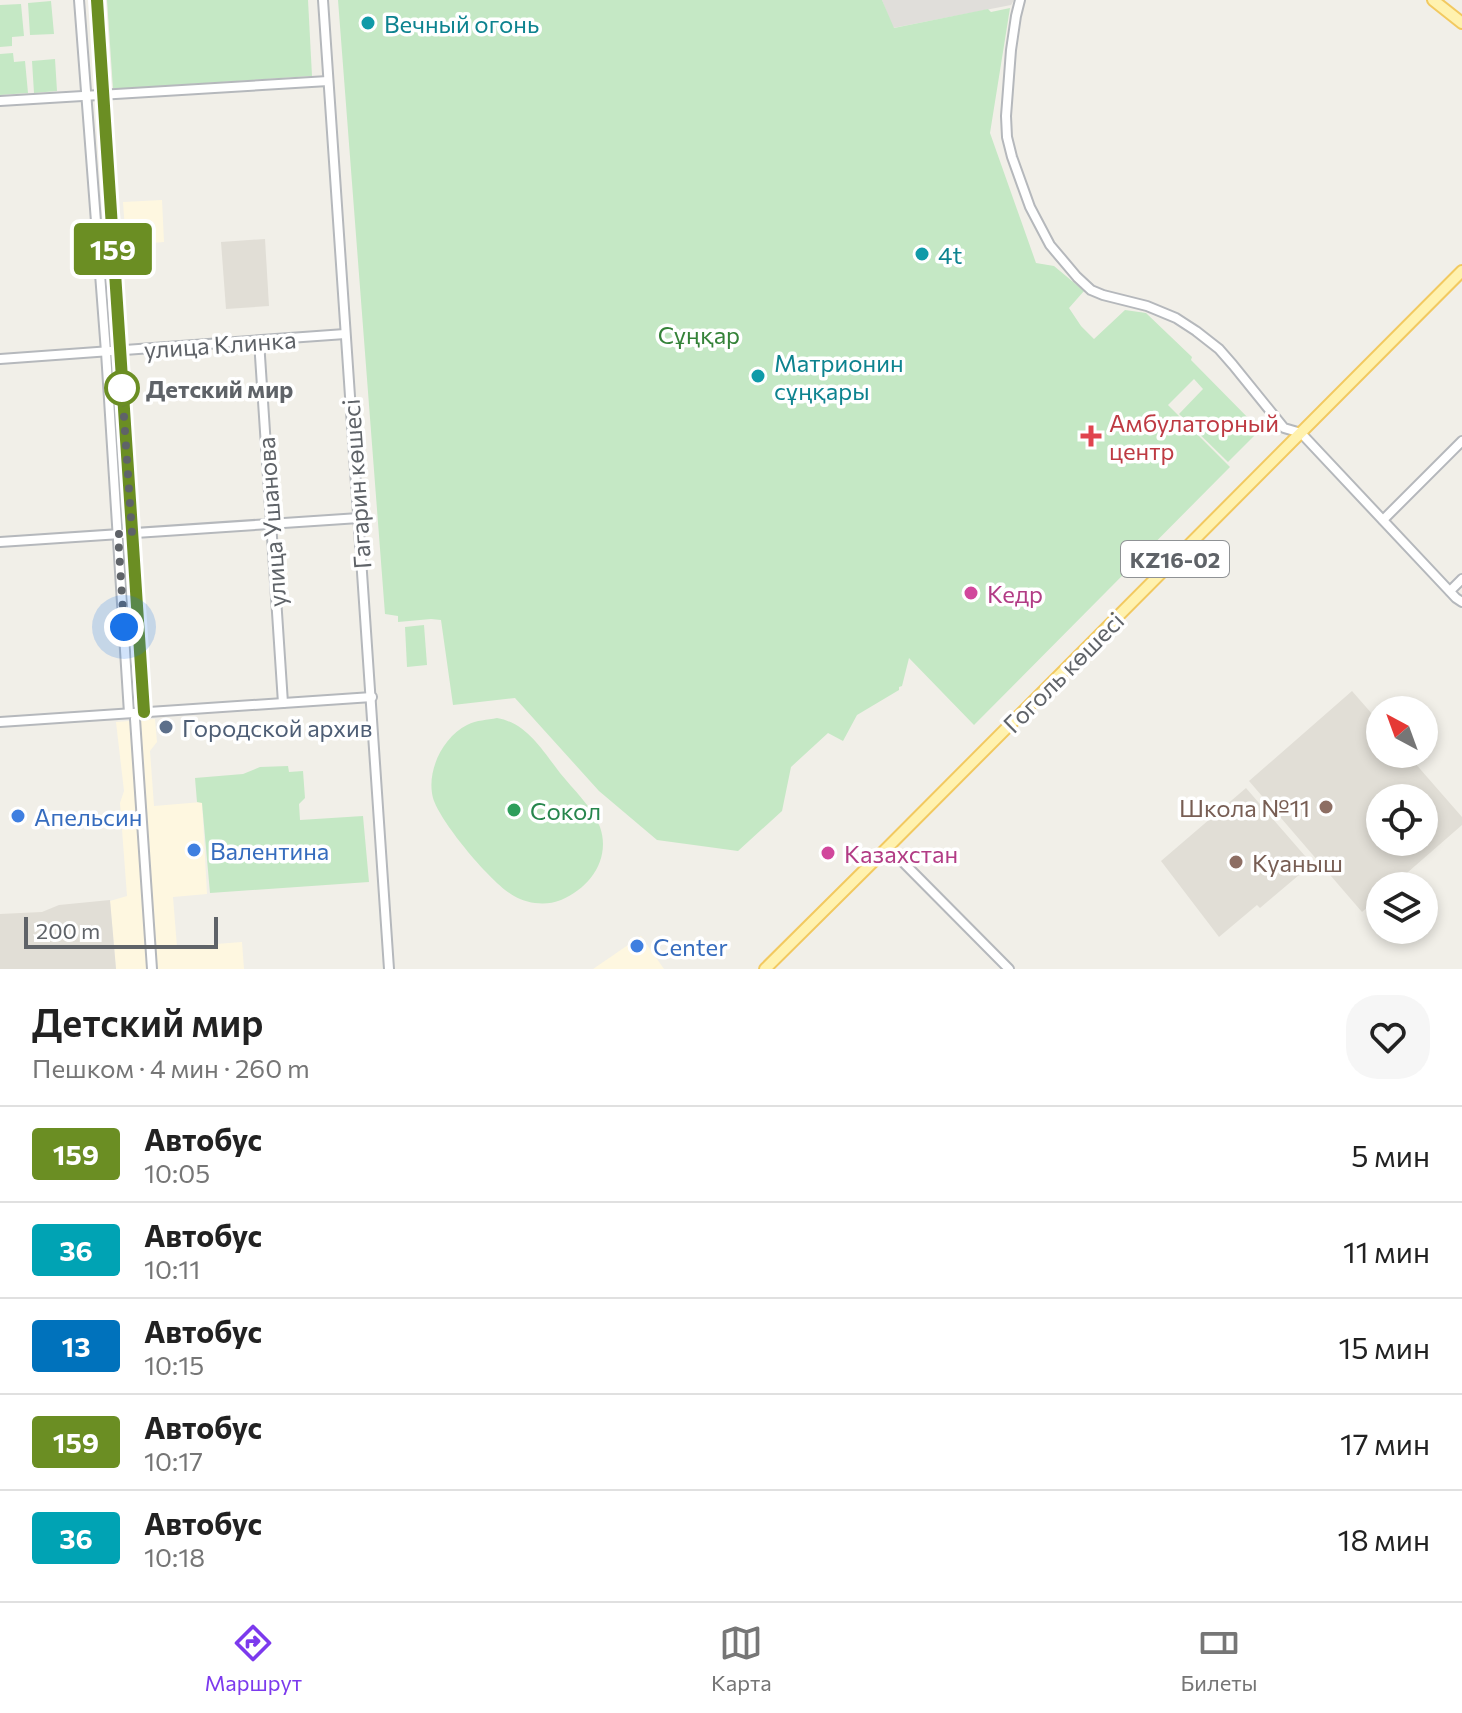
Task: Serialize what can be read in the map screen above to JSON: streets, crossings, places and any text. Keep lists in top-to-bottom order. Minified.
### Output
{"streets":{"main road":["KZ16-02","Гоголь көшесі"],"street":["улица Клинка","Гагарин көшесі","улица Ушанова"]},"crossings":[["улица Клинка","Гагарин көшесі"],["улица Клинка","улица Ушанова"]],"parks":["Сұңқар"],"places":{"other":["Вечный огонь","4t","Матрионин сұңқары","Детский мир","Кедр","Городской архив","Школа №11","Сокол","Апельсин","Валентина","Казахстан","Куаныш","Center"],"health":["Амбулаторный центр"]},"lines":["bus line 159"],"scale_bar":"200 m","north":"top left","page":{"on_map":"159","scale":"200 m","heading":["Детский мир","Пешком · 4 мин · 260 m"],"list":[{"mark":"159","name":"Автобус","note":"10:05","value":"5 мин"},{"mark":"36","name":"Автобус","note":"10:11","value":"11 мин"},{"mark":"13","name":"Автобус","note":"10:15","value":"15 мин"},{"mark":"159","name":"Автобус","note":"10:17","value":"17 мин"},{"mark":"36","name":"Автобус","note":"10:18","value":"18 мин"}],"tabs":["Маршрут","Карта","Билеты"]}}
